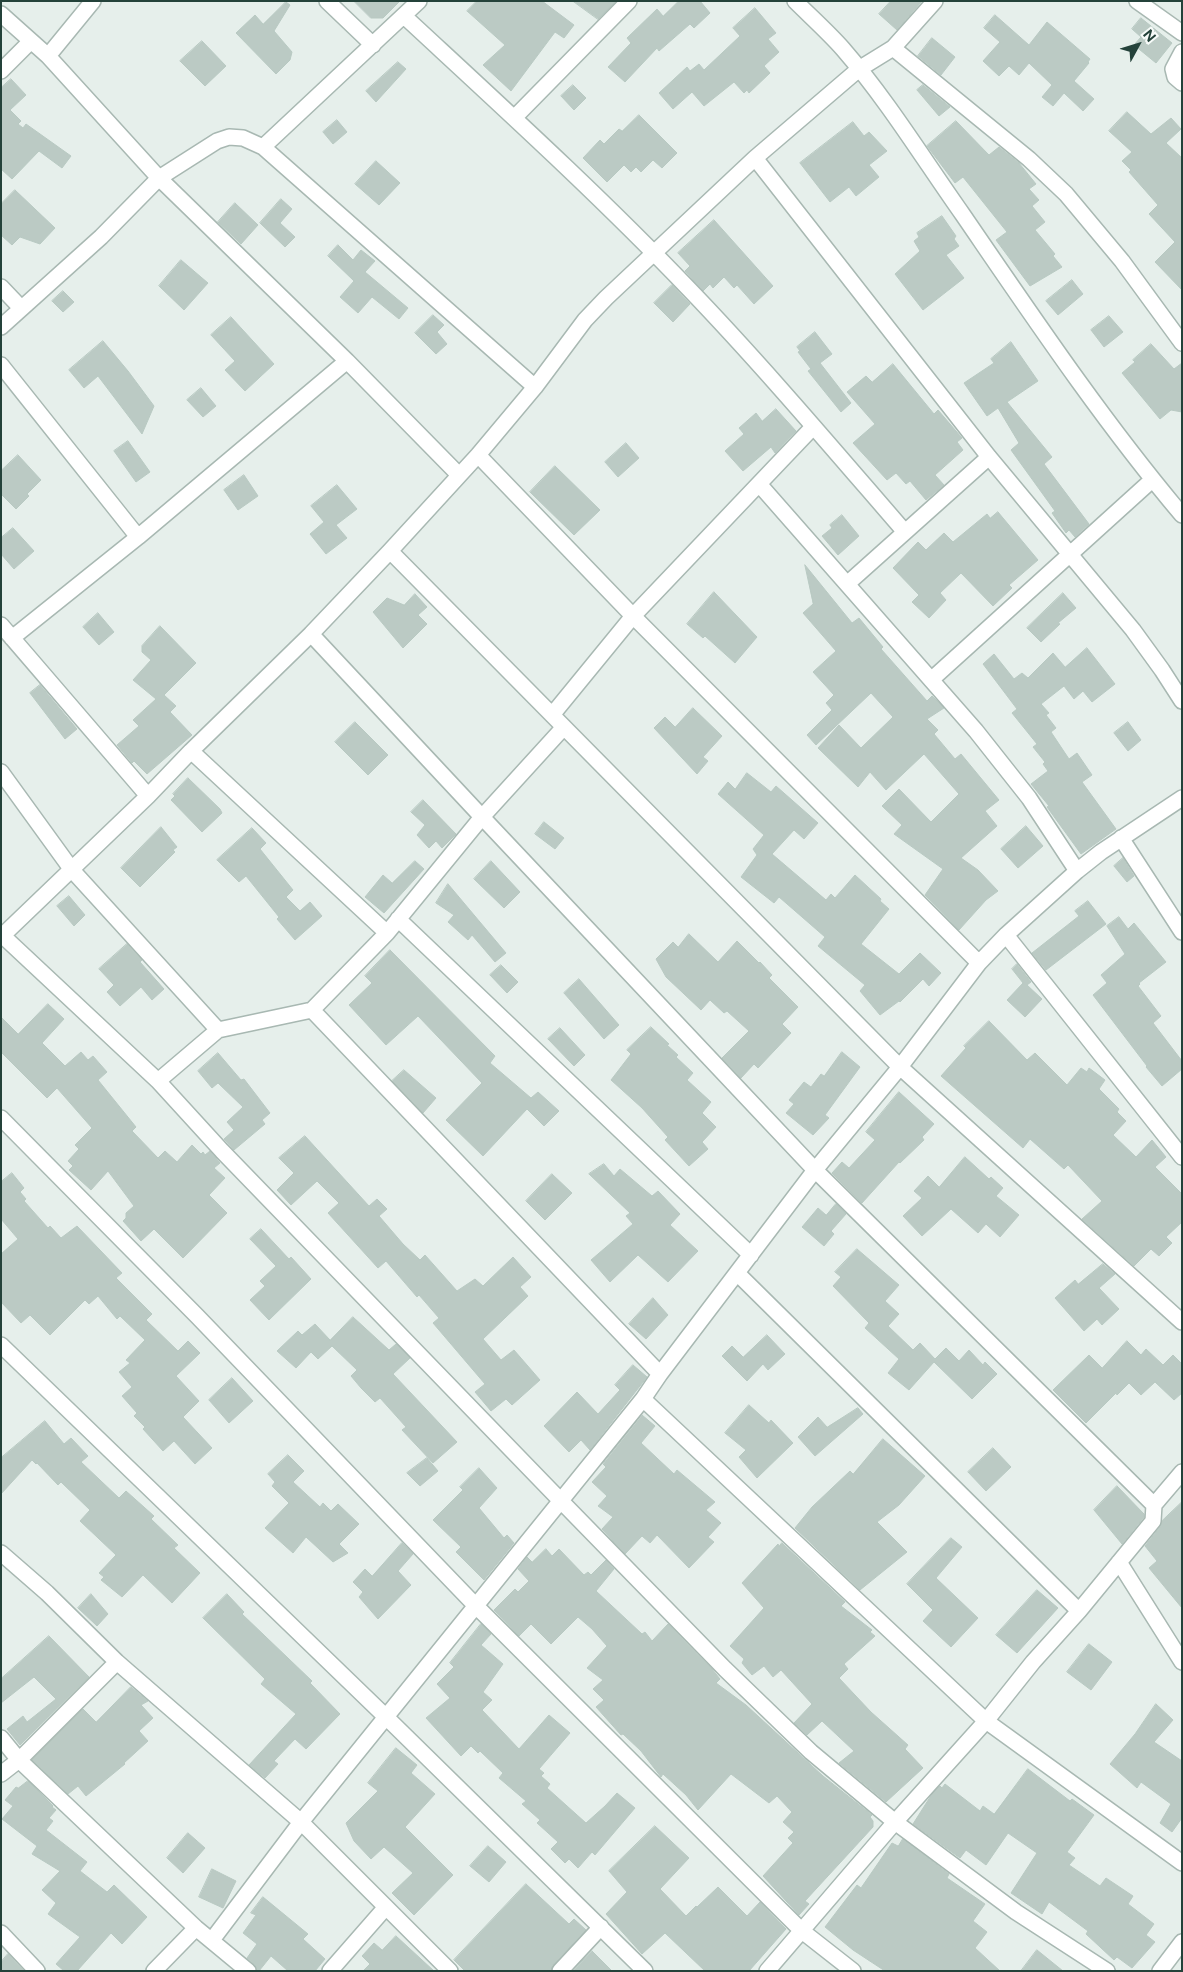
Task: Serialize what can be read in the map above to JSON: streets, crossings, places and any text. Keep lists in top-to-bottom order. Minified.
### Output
{"north":"top right"}
